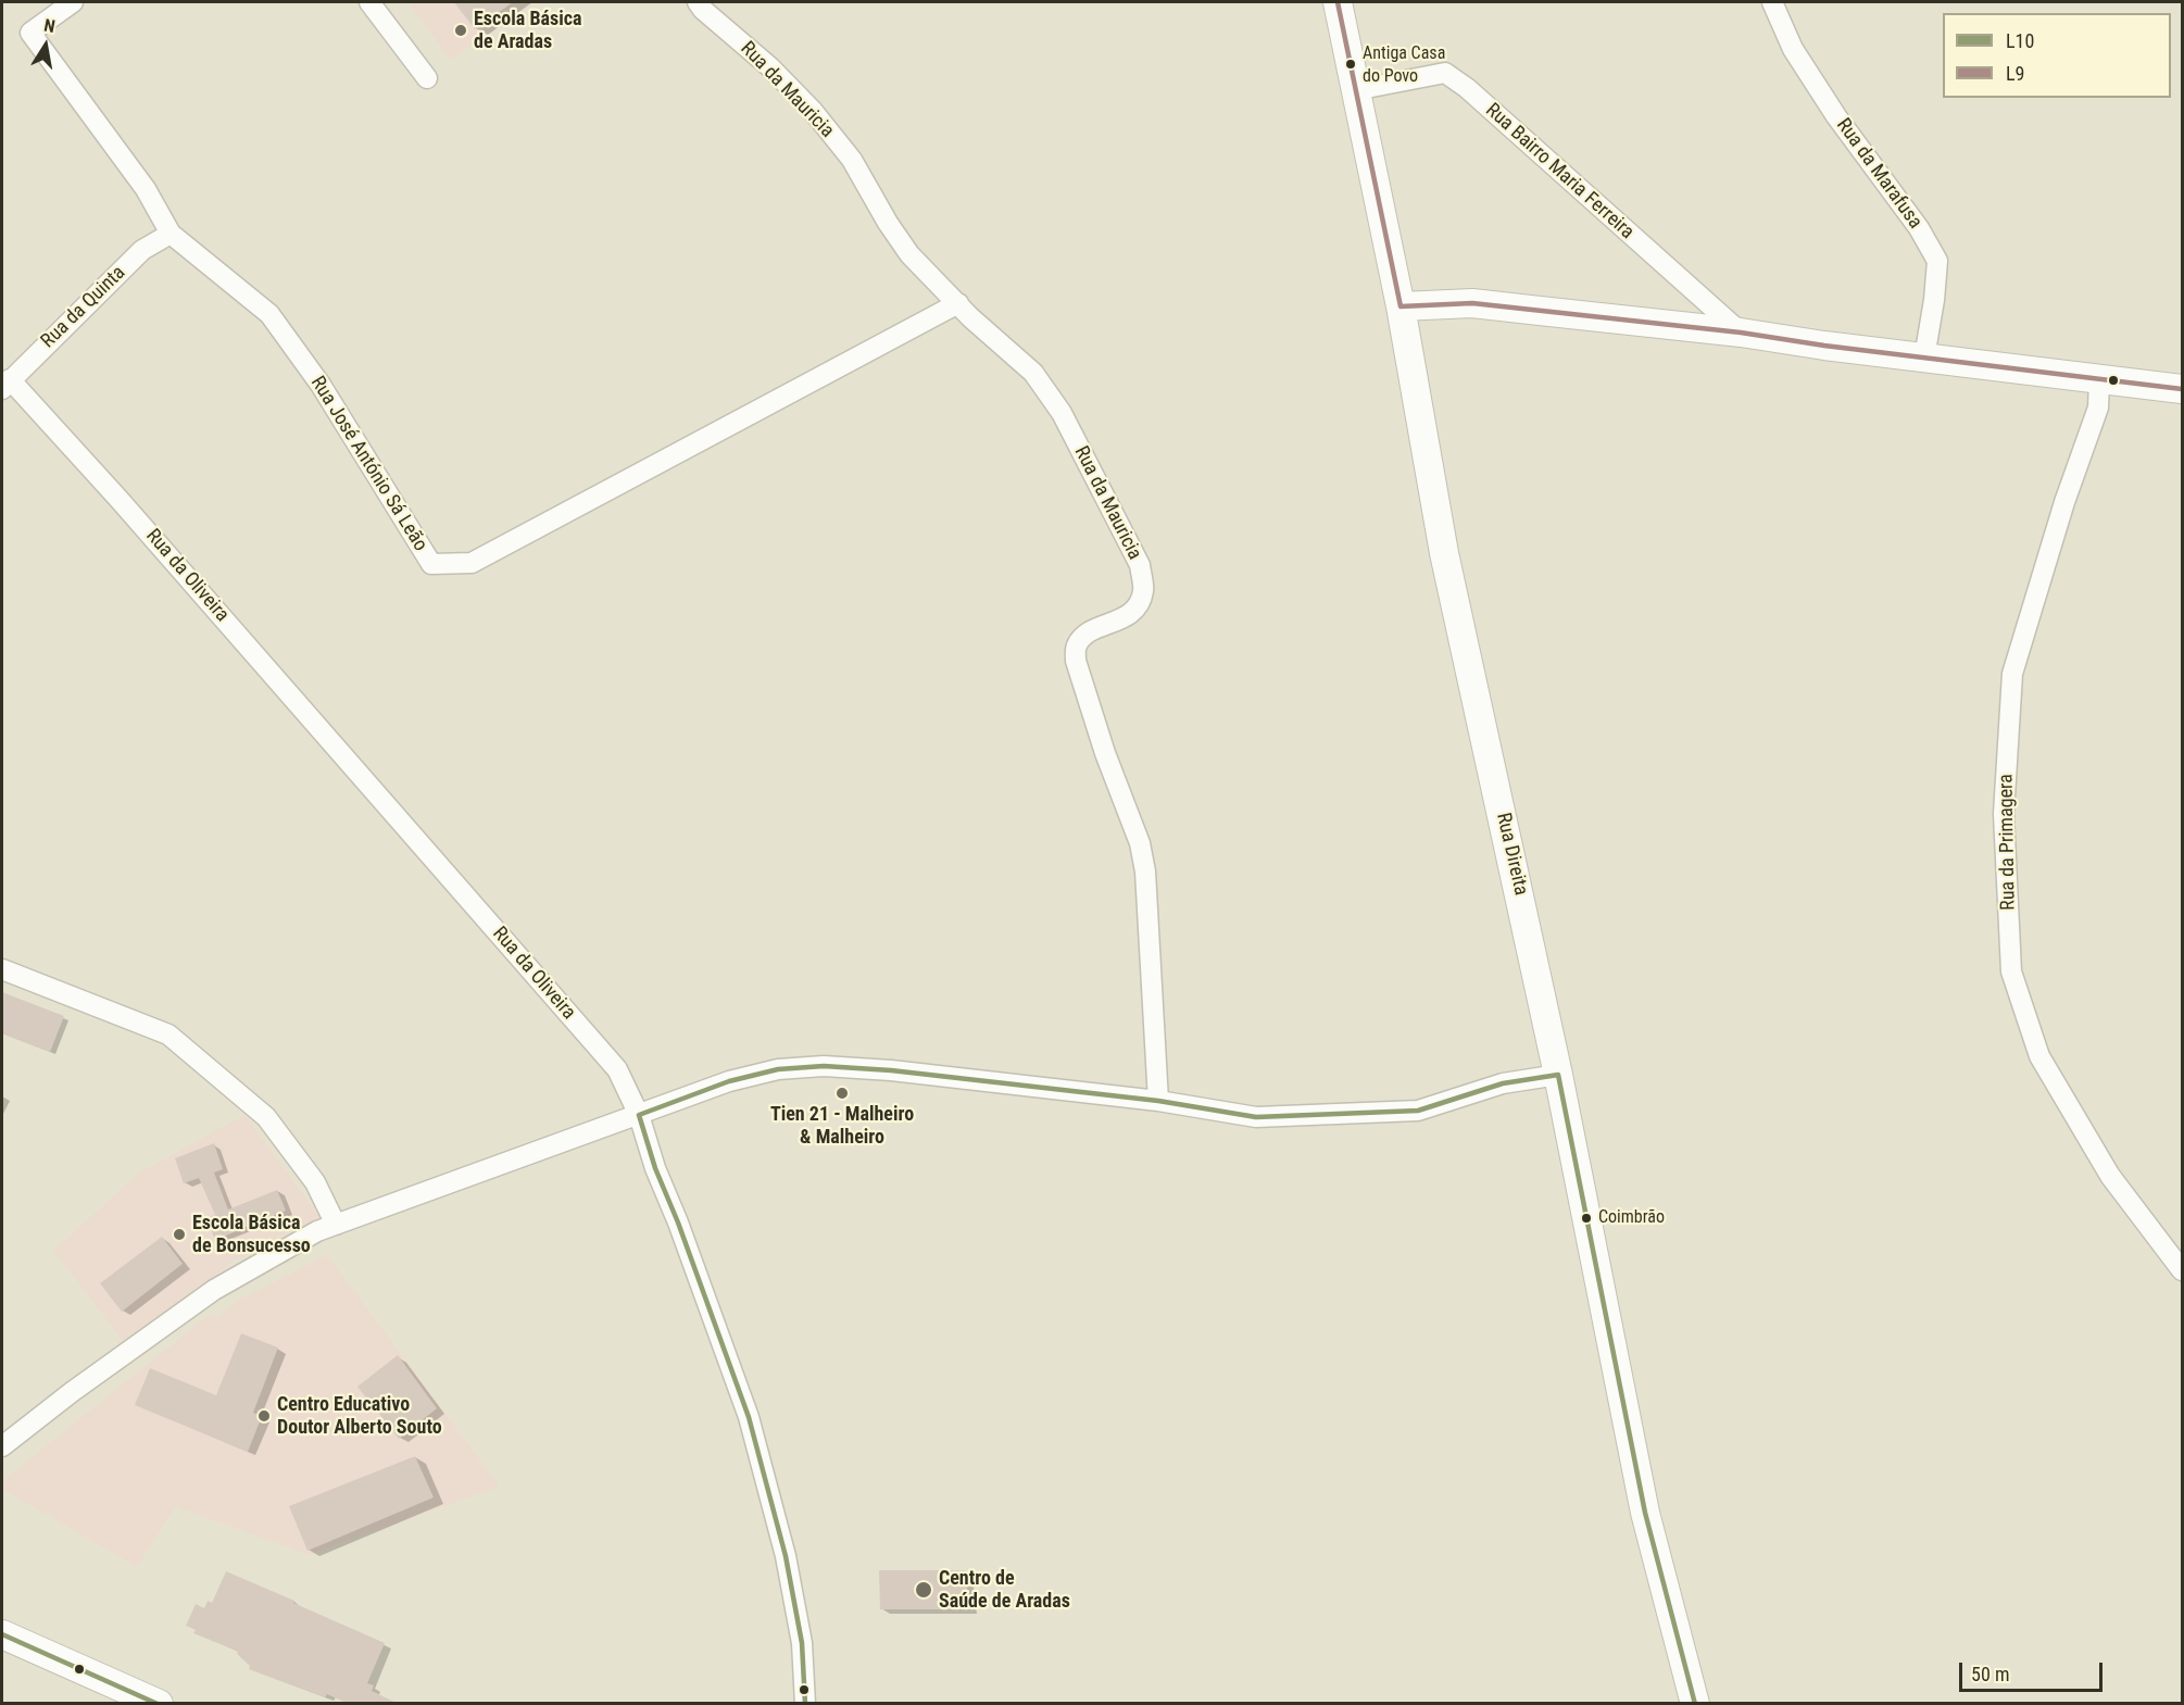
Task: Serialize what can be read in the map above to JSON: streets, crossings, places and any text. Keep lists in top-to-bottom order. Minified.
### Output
{"streets":{"main road":["Rua Direita"],"street":["Rua da Mauricia","Rua Bairro Maria Ferreira","Rua da Marafusa","Rua da Quinta","Rua José António Sá Leão","Rua da Oliveira","Rua da Primagera"]},"crossings":[["Rua da Mauricia","Rua José António Sá Leão"],["Rua Bairro Maria Ferreira","Rua Direita"],["Rua da Quinta","Rua José António Sá Leão"],["Rua da Quinta","Rua da Oliveira"]],"places":["Escola Básica de Aradas","Antiga Casa do Povo","Tien 21 - Malheiro & Malheiro","Coimbrão","Escola Básica de Bonsucesso","Centro Educativo Doutor Alberto Souto","Centro de Saúde de Aradas"],"lines":["transit line L9","transit line L10"],"legend":["L10","L9"],"scale_bar":"50 m","north":"top"}
